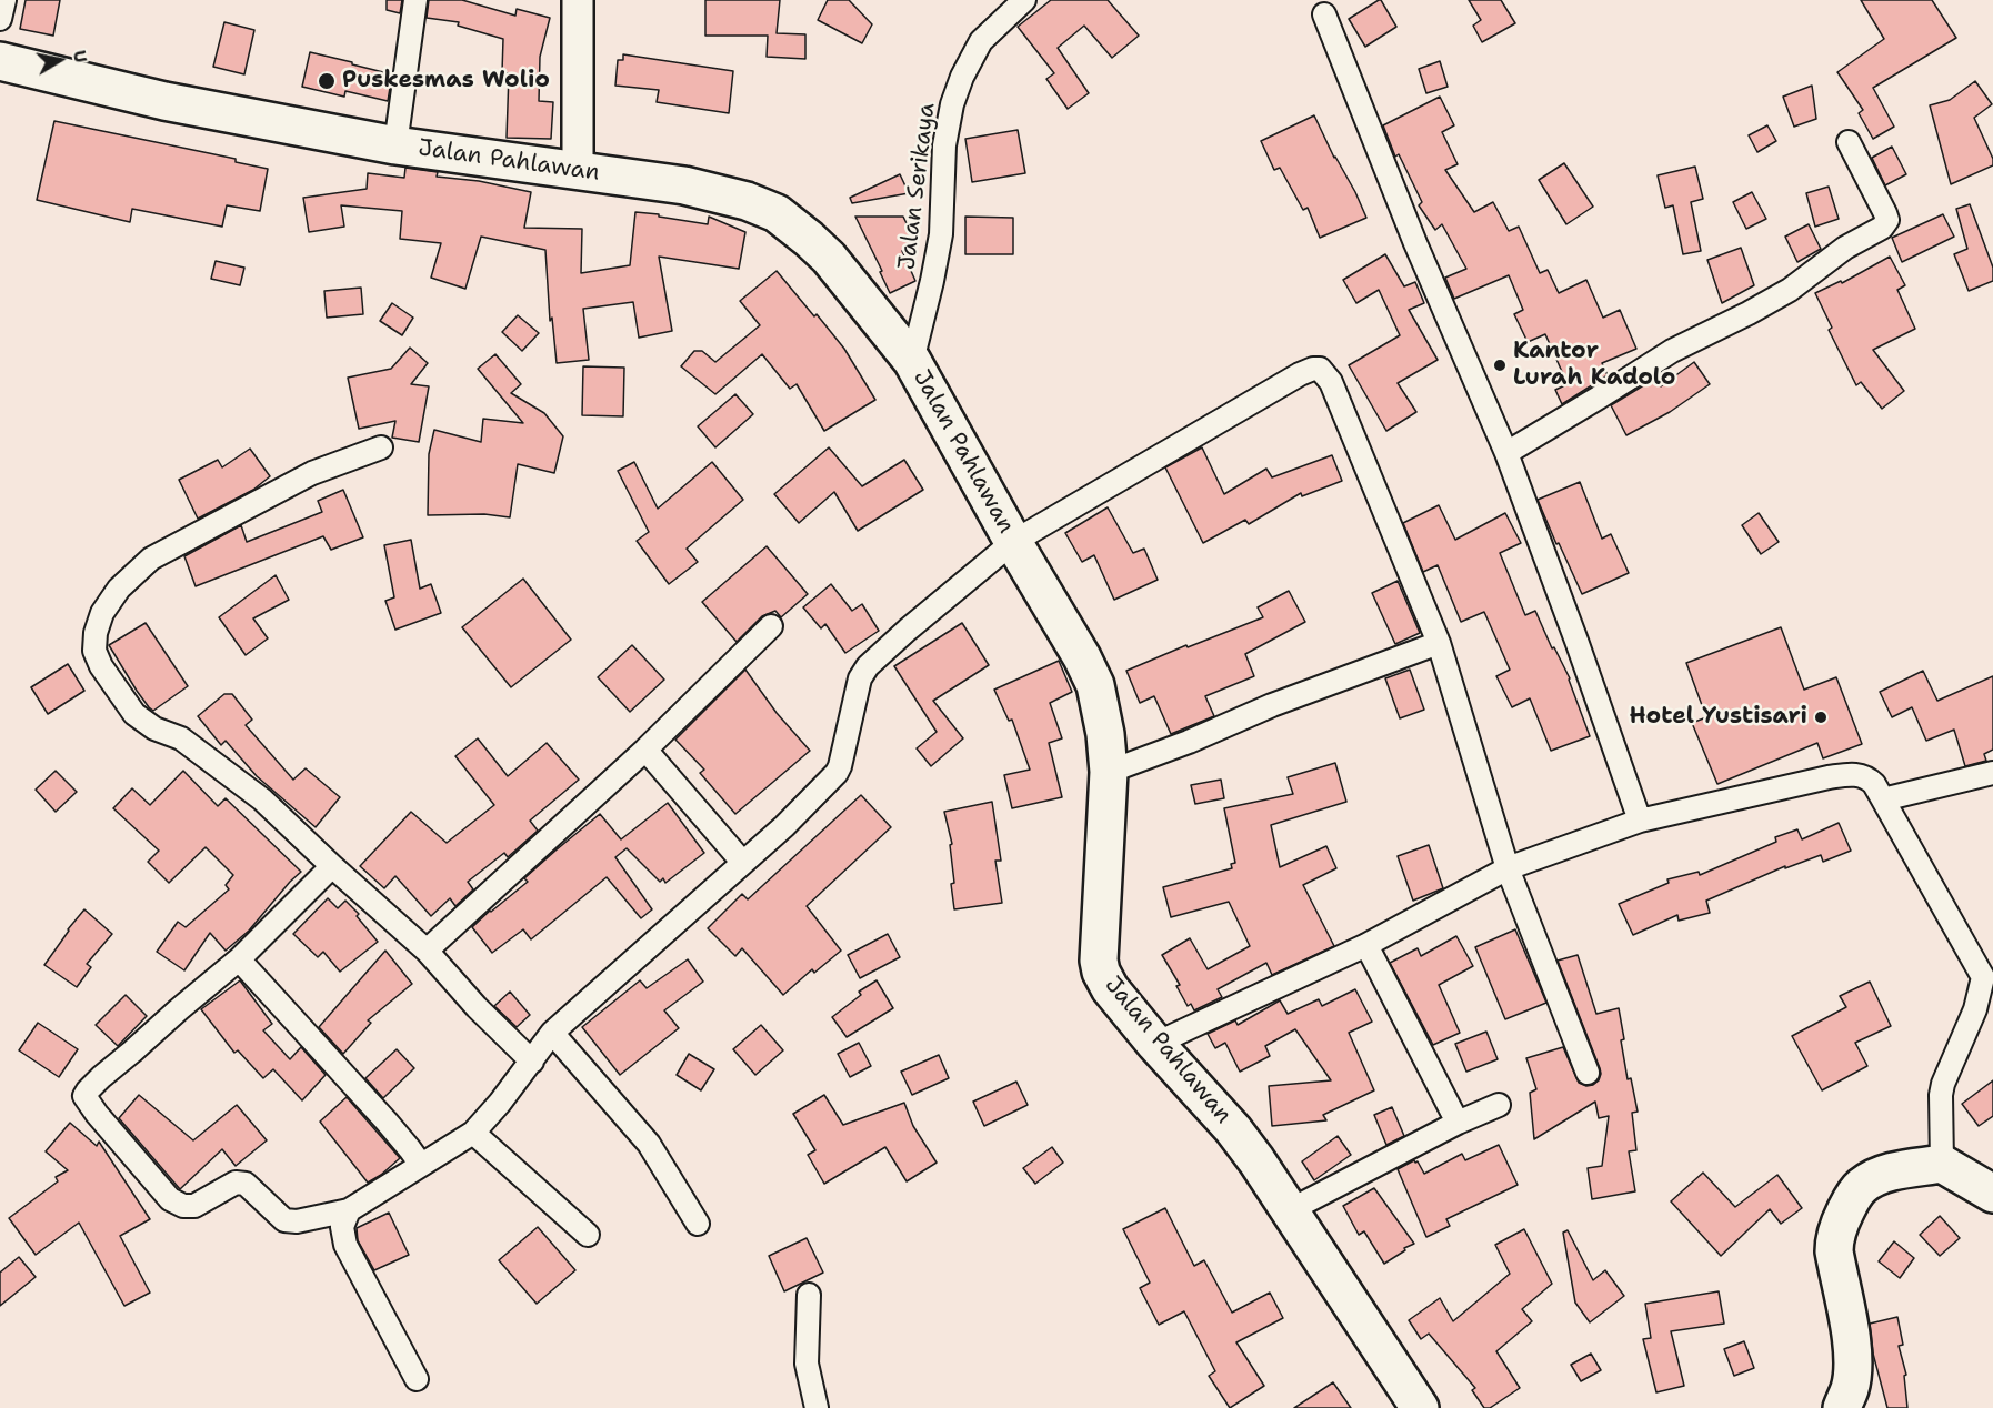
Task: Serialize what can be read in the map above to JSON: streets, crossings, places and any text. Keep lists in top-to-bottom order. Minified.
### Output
{"streets":{"highway":["Jalan Pahlawan"],"street":["Jalan Serikaya"]},"crossings":[["Jalan Pahlawan","Jalan Serikaya"]],"places":["Puskesmas Wolio","Kantor Lurah Kadolo","Hotel Yustisari"],"north":"right"}
